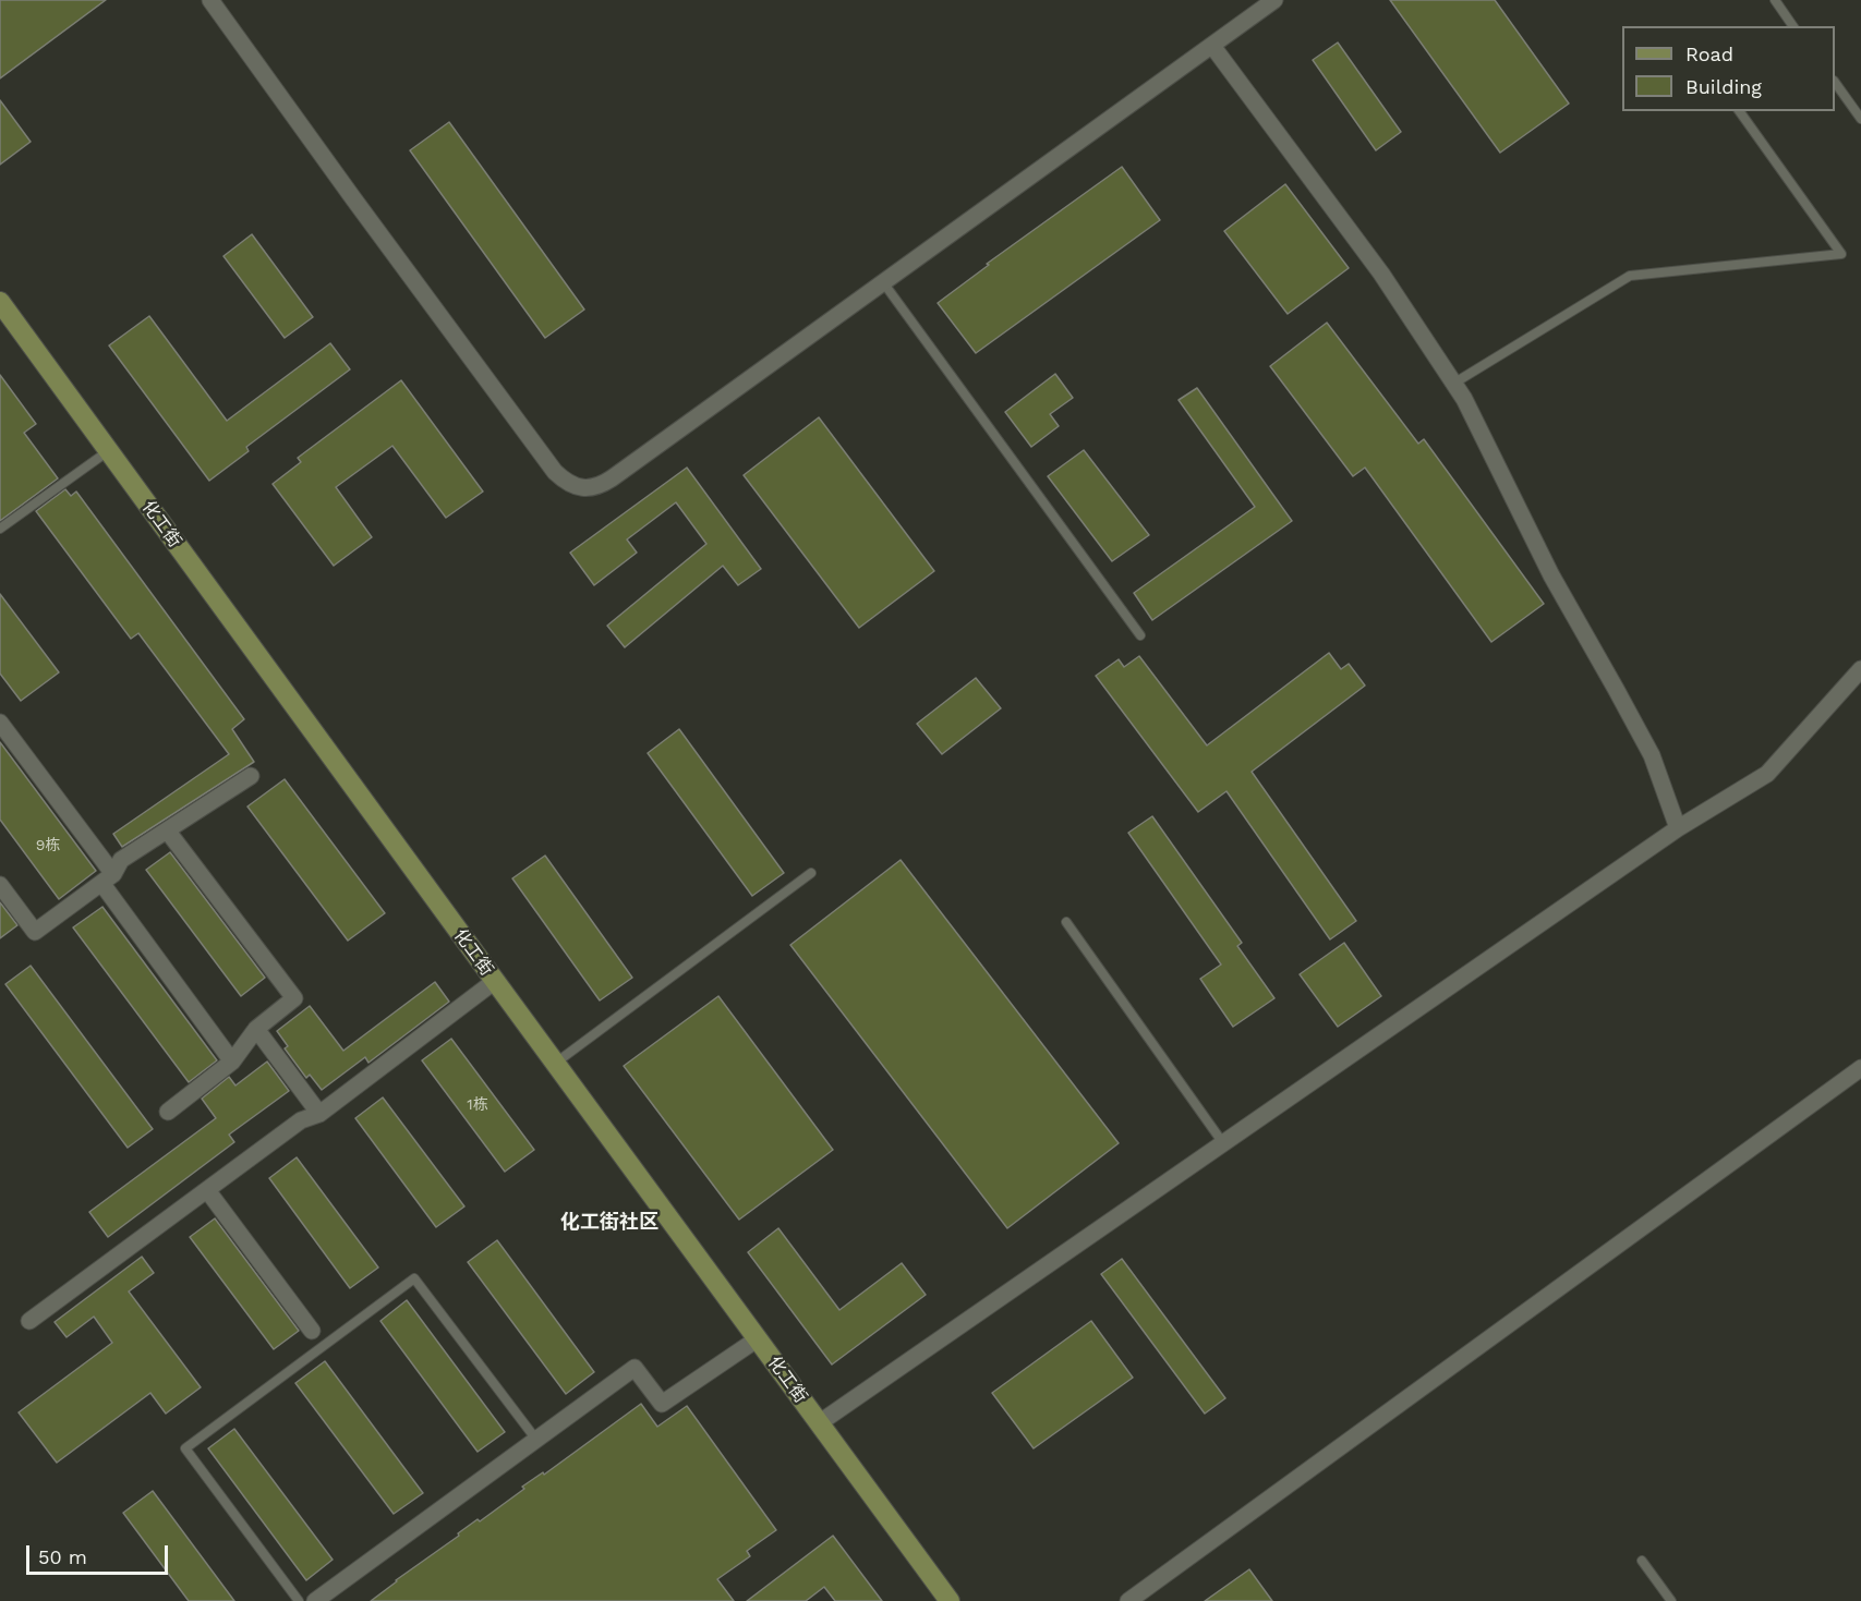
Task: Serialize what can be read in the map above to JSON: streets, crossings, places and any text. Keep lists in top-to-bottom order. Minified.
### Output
{"streets":{"street":["化工街"]},"districts":["化工街社区"],"house_numbers":["9栋","1栋"],"legend":["Road","Building"],"scale_bar":"50 m"}
